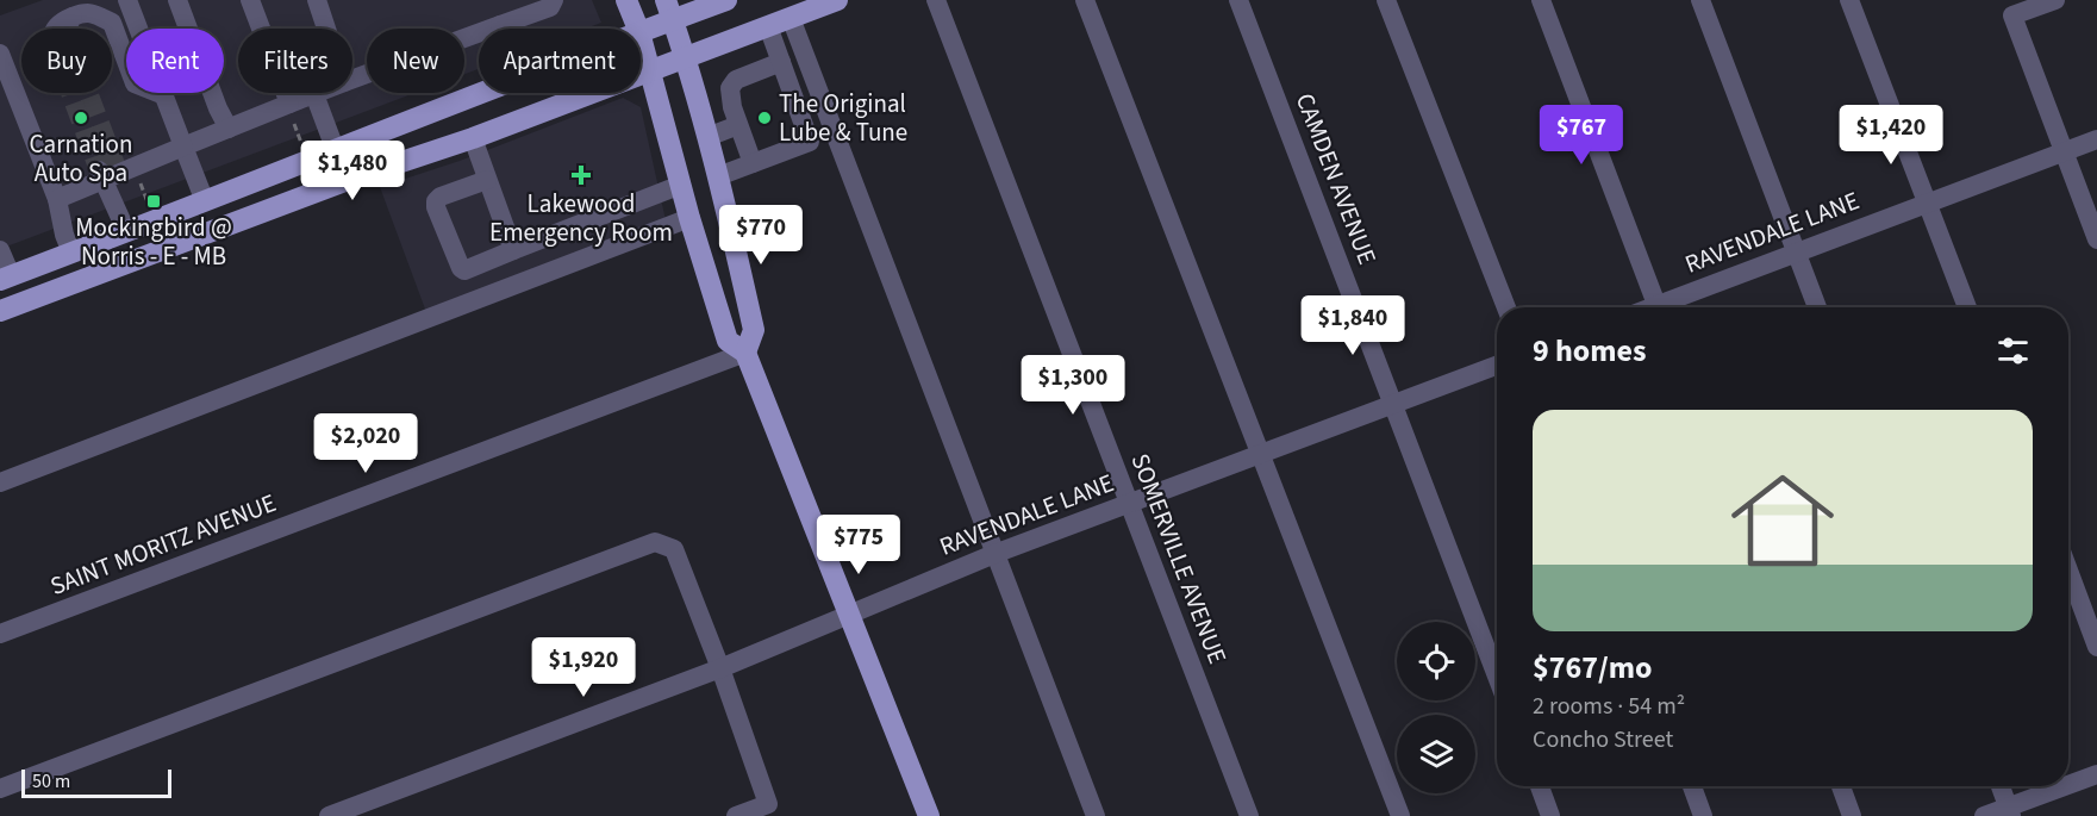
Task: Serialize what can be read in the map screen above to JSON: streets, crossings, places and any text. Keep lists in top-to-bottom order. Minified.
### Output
{"streets":{"street":["CAMDEN AVENUE","RAVENDALE LANE","SAINT MORITZ AVENUE","SOMERVILLE AVENUE"]},"crossings":[["CAMDEN AVENUE","RAVENDALE LANE"],["RAVENDALE LANE","SOMERVILLE AVENUE"]],"places":{"other":["Carnation Auto Spa","The Original Lube & Tune"],"health":["Lakewood Emergency Room"],"transit":["Mockingbird @ Norris - E - MB"]},"scale_bar":"50 m","page":{"chip":["Buy","Rent","Filters","New","Apartment"],"price":["$767","$1,420","$1,480","$770","$1,840","$1,300","$2,020","$775","$1,920"],"heading":"9 homes","list":[{"name":"$767/mo","note":"2 rooms · 54 m² · Concho Street"}],"scale":"50 m"}}
